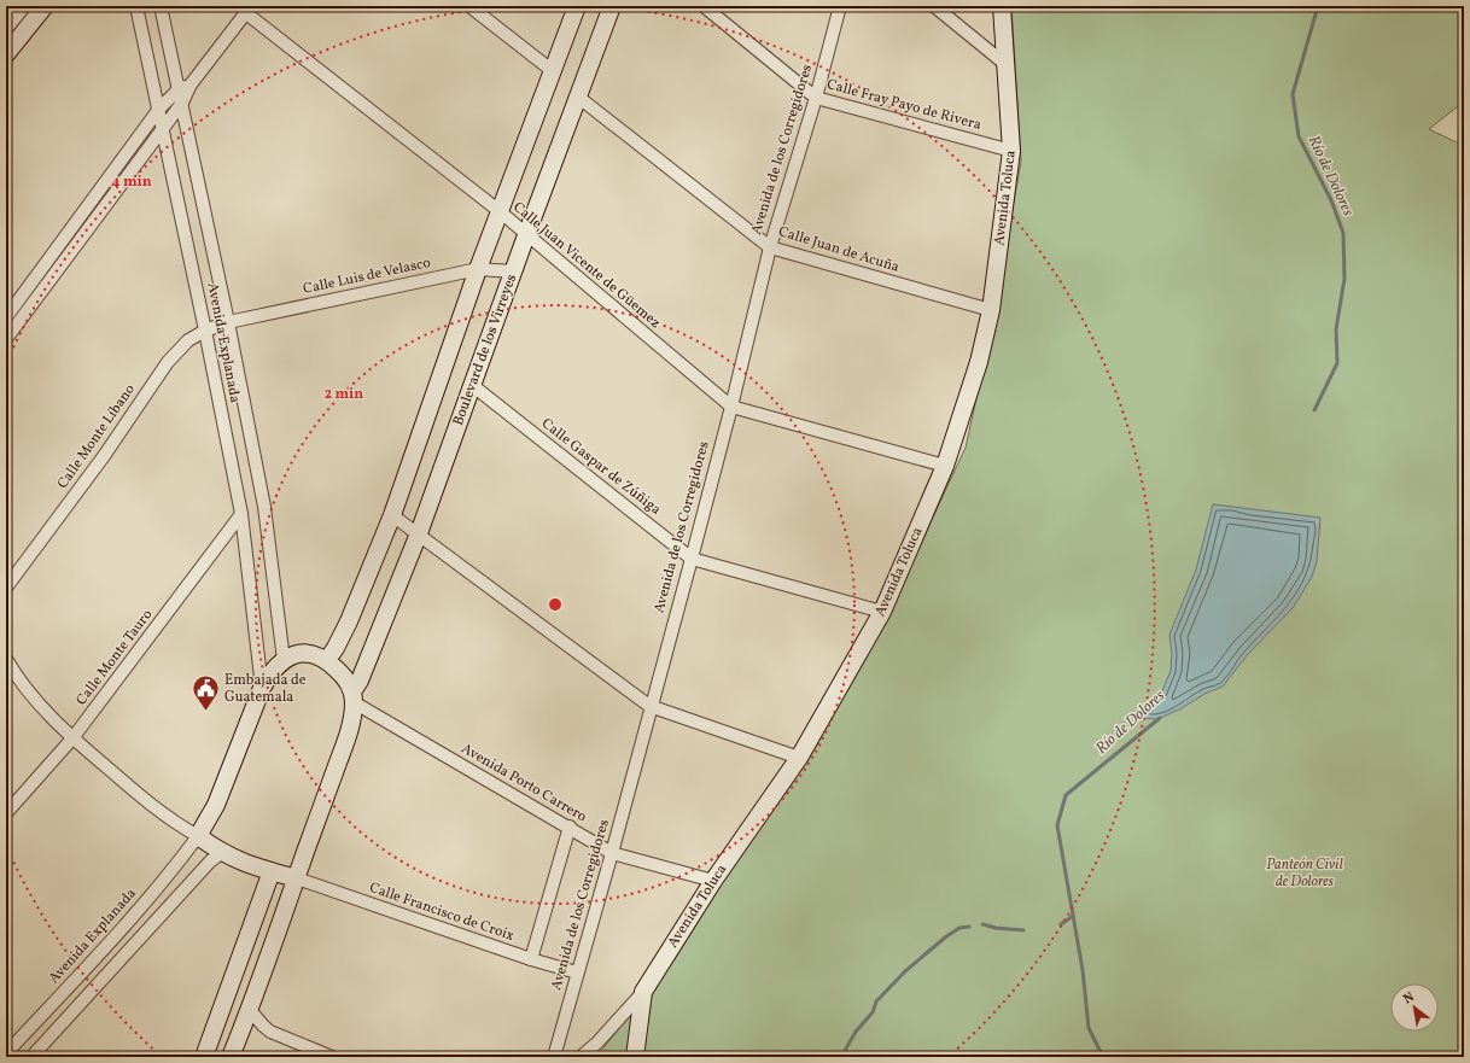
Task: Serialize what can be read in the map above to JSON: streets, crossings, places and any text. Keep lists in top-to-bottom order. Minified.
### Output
{"streets":{"street":["Calle Fray Payo de Rivera","Avenida de los Corregidores","Avenida Toluca","Calle Juan de Acuña","Calle Juan Vicente de Güemez","Calle Luis de Velasco","Avenida Explanada","Boulevard de los Virreyes","Calle Monte Líbano","Calle Gaspar de Zúñiga","Calle Monte Tauro","Avenida Porto Carrero","Calle Francisco de Croix"]},"crossings":[["Calle Fray Payo de Rivera","Avenida de los Corregidores"],["Calle Fray Payo de Rivera","Avenida Toluca"],["Avenida de los Corregidores","Calle Juan de Acuña"],["Avenida de los Corregidores","Calle Juan Vicente de Güemez"],["Avenida de los Corregidores","Calle Gaspar de Zúñiga"],["Avenida de los Corregidores","Avenida Porto Carrero"],["Avenida de los Corregidores","Calle Francisco de Croix"],["Avenida Toluca","Calle Juan de Acuña"],["Avenida Toluca","Calle Juan Vicente de Güemez"],["Avenida Toluca","Calle Gaspar de Zúñiga"],["Avenida Toluca","Avenida Porto Carrero"],["Calle Juan de Acuña","Boulevard de los Virreyes"],["Calle Juan Vicente de Güemez","Boulevard de los Virreyes"],["Calle Luis de Velasco","Avenida Explanada"],["Calle Luis de Velasco","Boulevard de los Virreyes"],["Calle Luis de Velasco","Calle Monte Líbano"],["Avenida Explanada","Calle Monte Líbano"],["Avenida Explanada","Calle Monte Tauro"],["Boulevard de los Virreyes","Calle Gaspar de Zúñiga"],["Boulevard de los Virreyes","Avenida Porto Carrero"]],"water":["Río de Dolores"],"parks":["Panteón Civil de Dolores"],"places":{"public building":["Embajada de Guatemala"]},"north":"top left","rings":["4 min","2 min"]}
